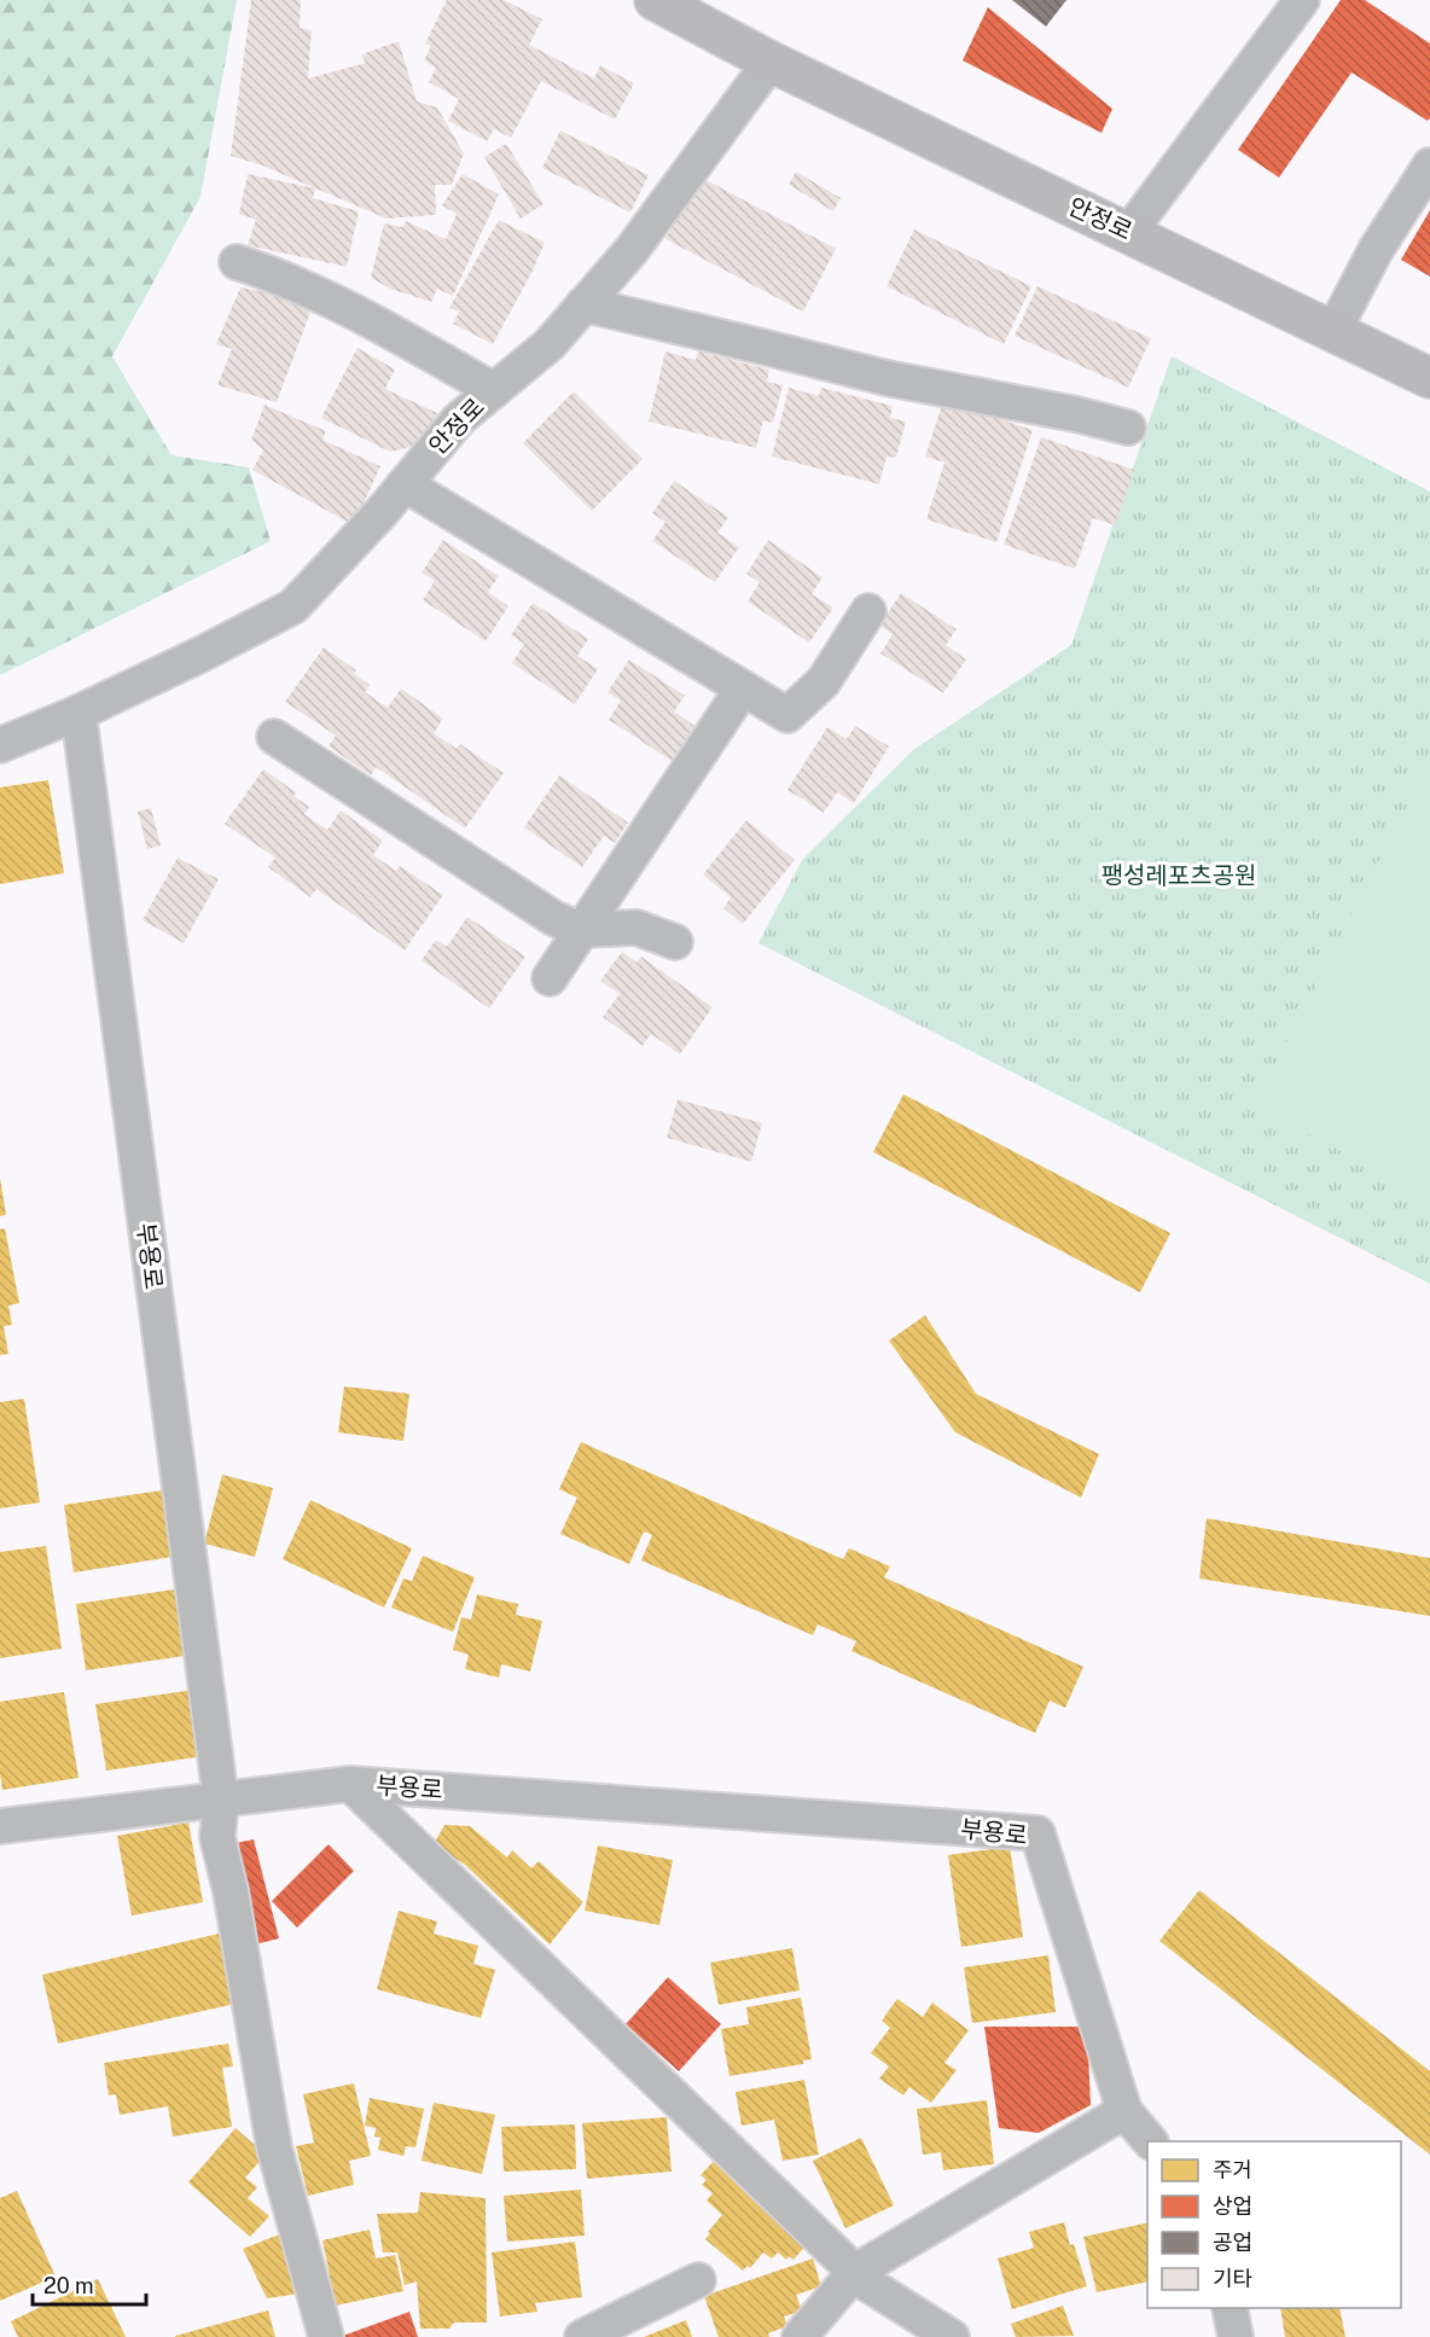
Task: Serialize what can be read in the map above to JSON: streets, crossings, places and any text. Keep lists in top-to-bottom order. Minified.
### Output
{"streets":{"main road":["안정로"],"street":["부용로"]},"crossings":[["안정로","부용로"]],"parks":["팽성레포츠공원"],"legend":["주거","상업","공업","기타"],"scale_bar":"20 m"}
